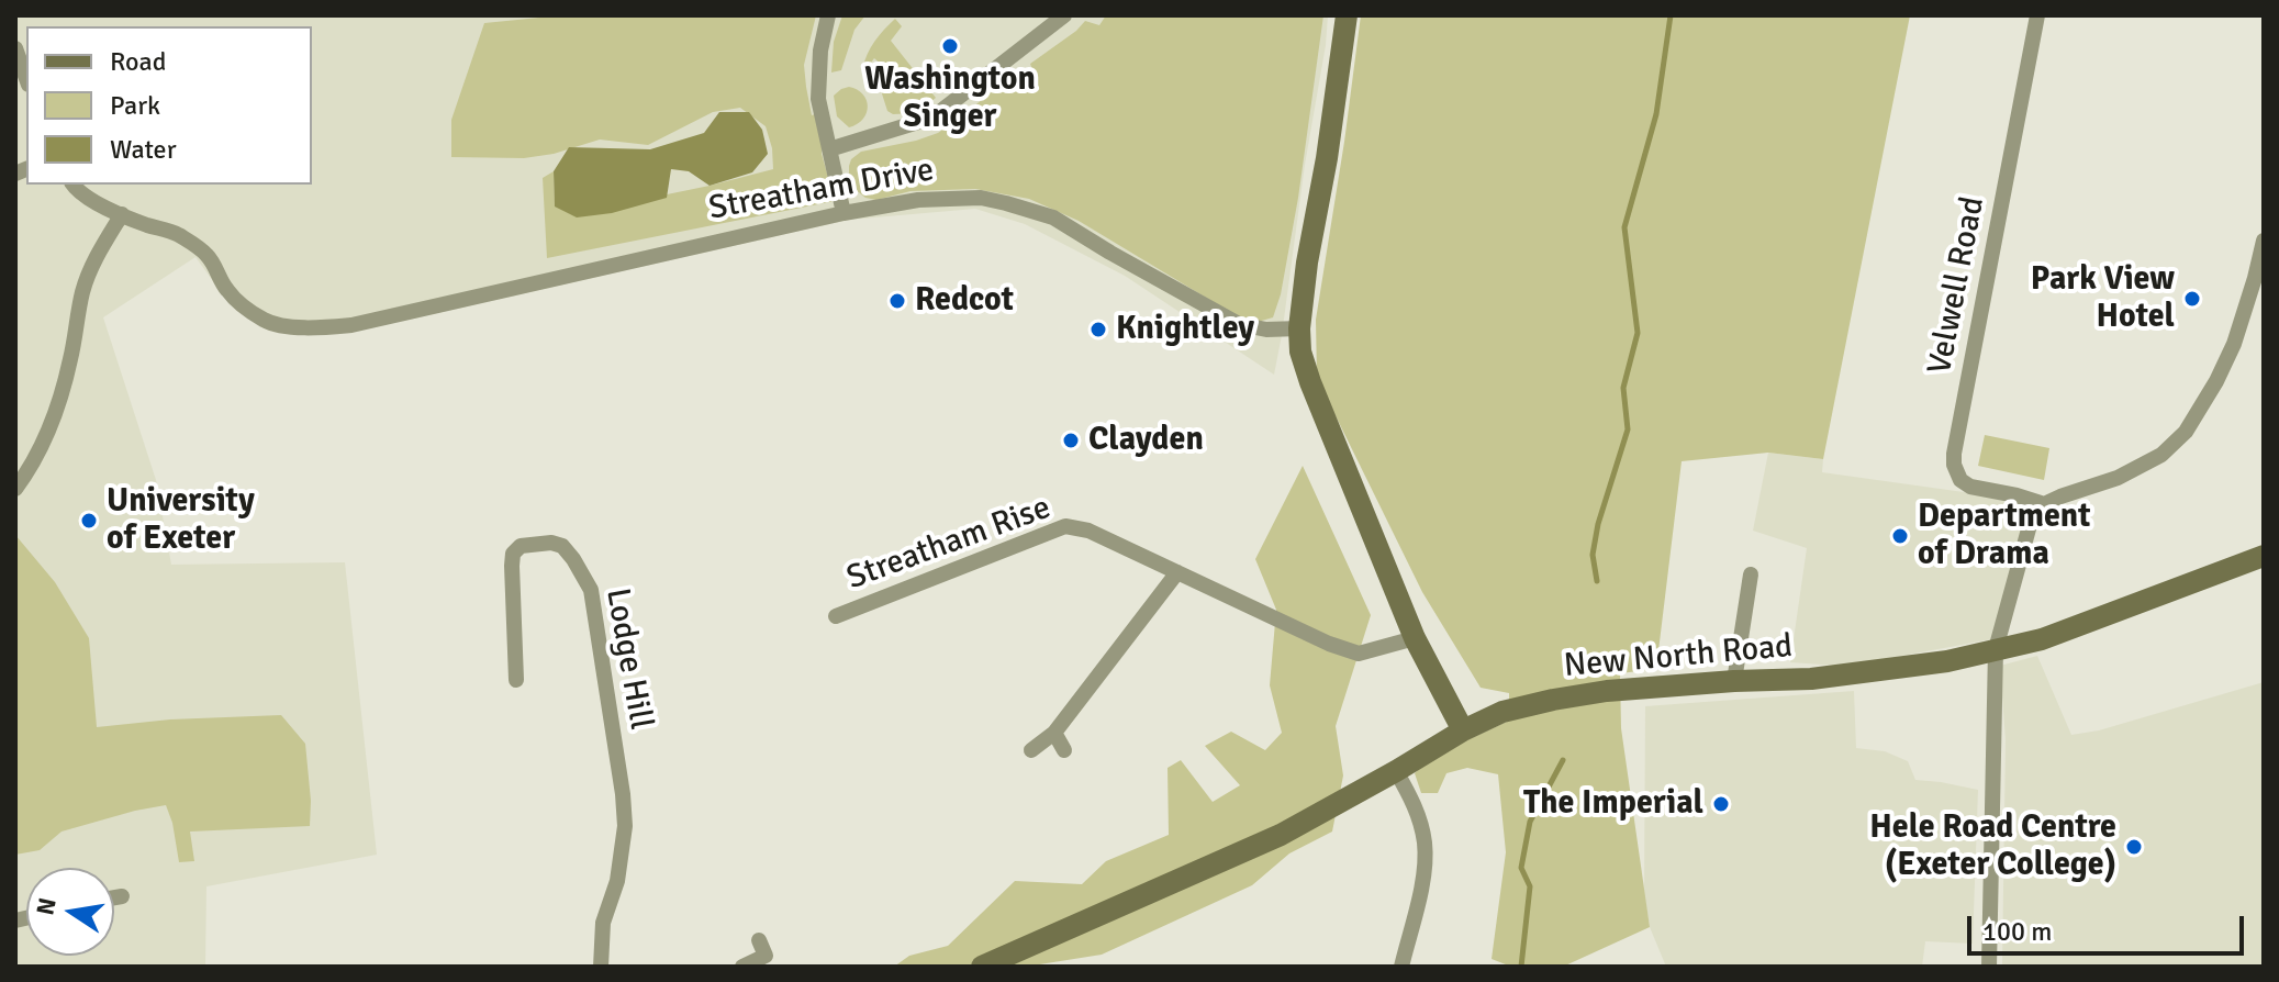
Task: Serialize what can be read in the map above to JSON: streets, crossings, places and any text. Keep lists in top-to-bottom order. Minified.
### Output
{"streets":{"main road":["New North Road"],"street":["Streatham Drive","Velwell Road","Streatham Rise","Lodge Hill"]},"places":["Washington Singer","Park View Hotel","Redcot","Knightley","Clayden","University of Exeter","Department of Drama","The Imperial","Hele Road Centre (Exeter College)"],"legend":["Road","Park","Water"],"scale_bar":"100 m","north":"left"}
